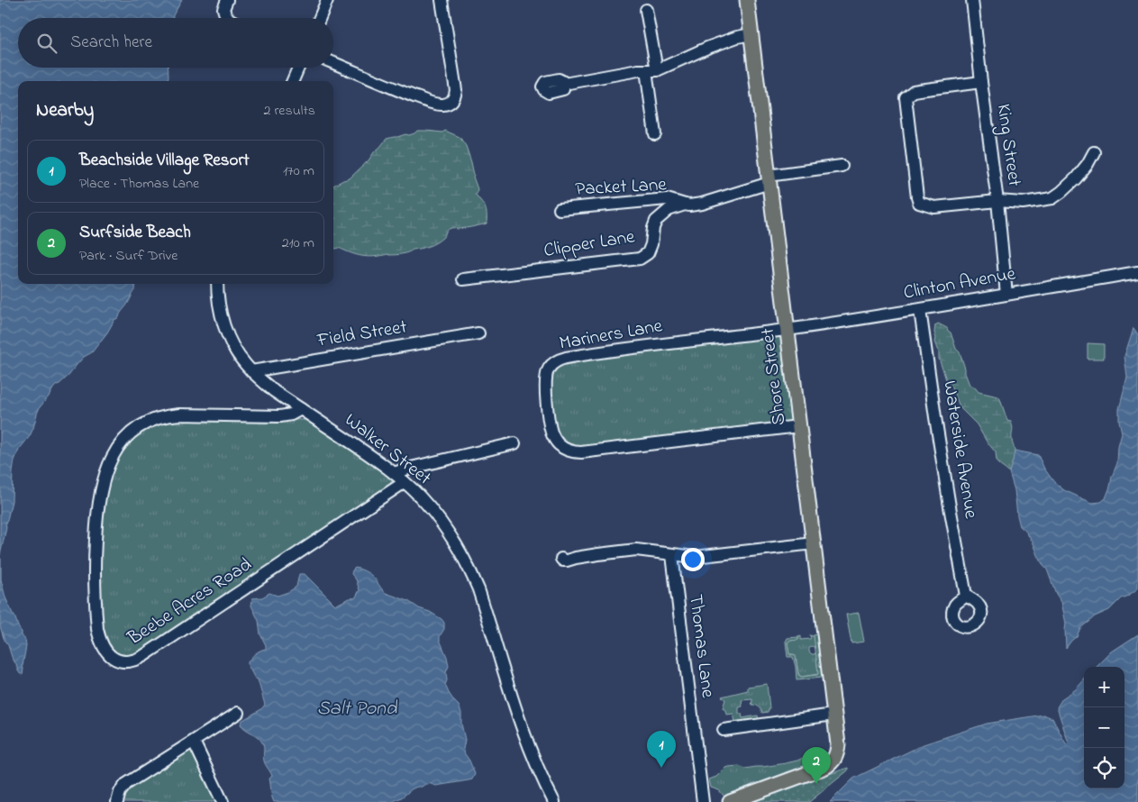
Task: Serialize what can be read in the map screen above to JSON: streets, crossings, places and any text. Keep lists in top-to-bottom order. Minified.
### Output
{"streets":{"main road":["Shore Street"],"street":["King Street","Packet Lane","Clipper Lane","Clinton Avenue","Field Street","Mariners Lane","Walker Street","Waterside Avenue","Beebe Acres Road","Thomas Lane"]},"crossings":[["King Street","Clinton Avenue"],["Packet Lane","Clipper Lane"],["Clipper Lane","Shore Street"],["Clinton Avenue","Mariners Lane"],["Clinton Avenue","Shore Street"],["Clinton Avenue","Waterside Avenue"],["Field Street","Walker Street"],["Mariners Lane","Shore Street"],["Walker Street","Beebe Acres Road"]],"water":["Salt Pond"],"page":{"search":"Search here","heading":["Nearby","2 results"],"list":[{"mark":"1","name":"Beachside Village Resort","note":"Place · Thomas Lane","value":"170 m"},{"mark":"2","name":"Surfside Beach","note":"Park · Surf Drive","value":"210 m"}],"map_buttons":["+","−"],"pins":["1","2"]}}
